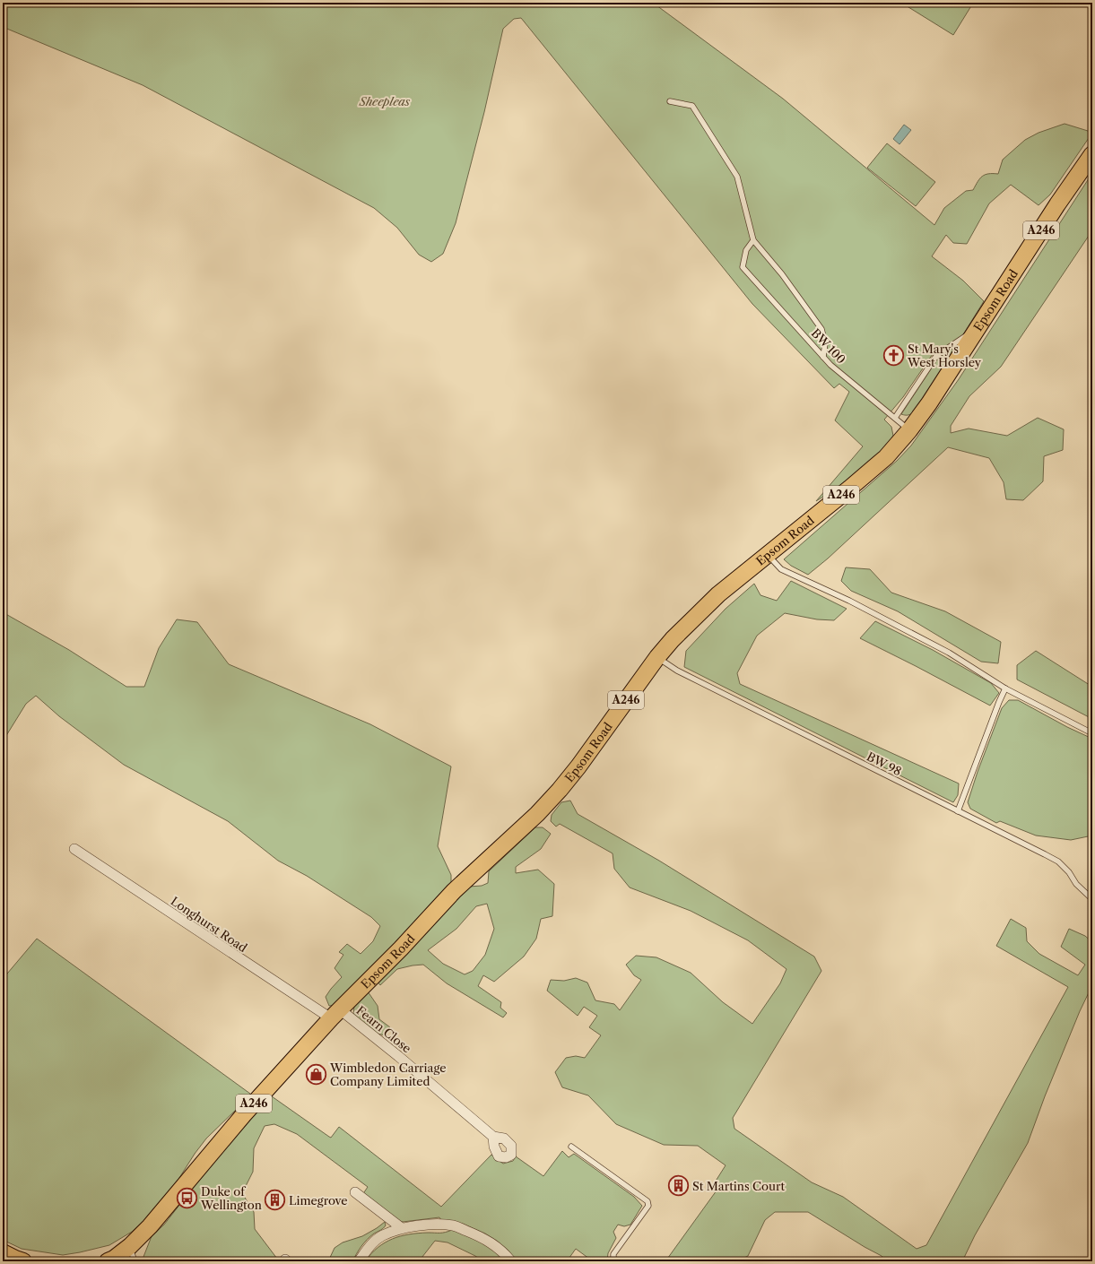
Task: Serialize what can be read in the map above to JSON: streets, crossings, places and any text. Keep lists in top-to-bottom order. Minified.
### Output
{"streets":{"main road":["A246","Epsom Road"],"street":["Longhurst Road","Fearn Close"],"lane":["BW 100","BW 98"]},"crossings":[["Epsom Road","BW 100"],["Epsom Road","BW 98"],["Epsom Road","Longhurst Road"],["Epsom Road","Fearn Close"],["Longhurst Road","Fearn Close"]],"parks":["Sheepleas"],"places":{"church":["St Mary's West Horsley"],"shop":["Wimbledon Carriage Company Limited"],"building":["St Martins Court","Limegrove"],"bus stop":["Duke of Wellington"]}}
